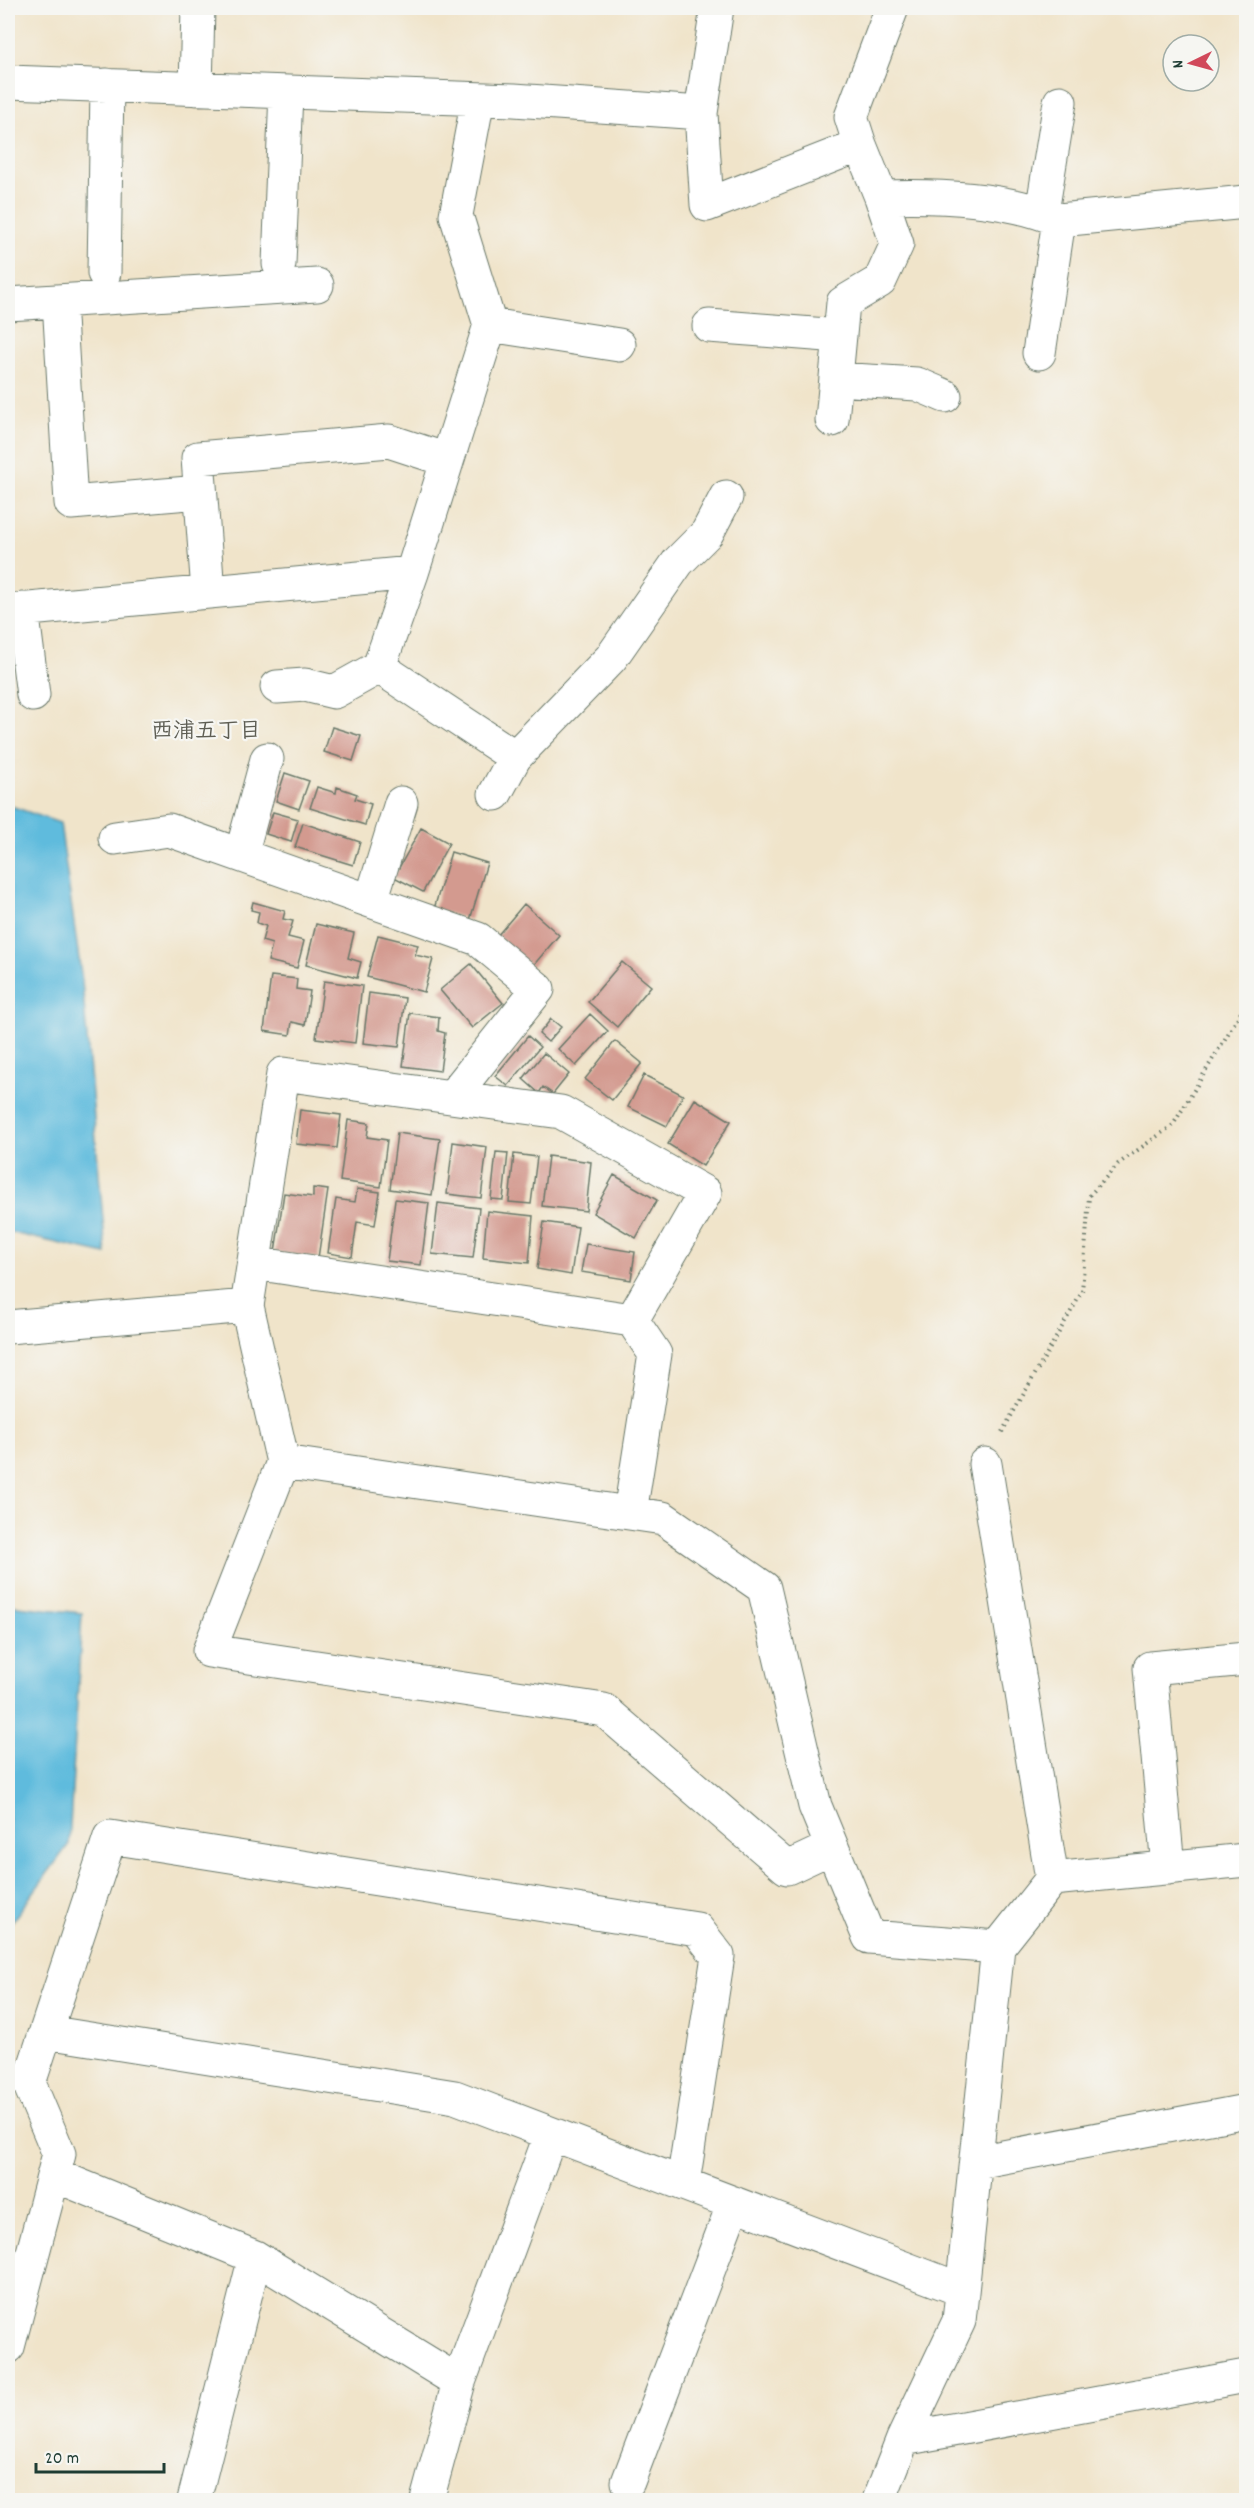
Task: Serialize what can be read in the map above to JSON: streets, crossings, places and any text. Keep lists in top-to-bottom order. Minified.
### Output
{"districts":["西浦五丁目"],"scale_bar":"20 m","north":"left"}
